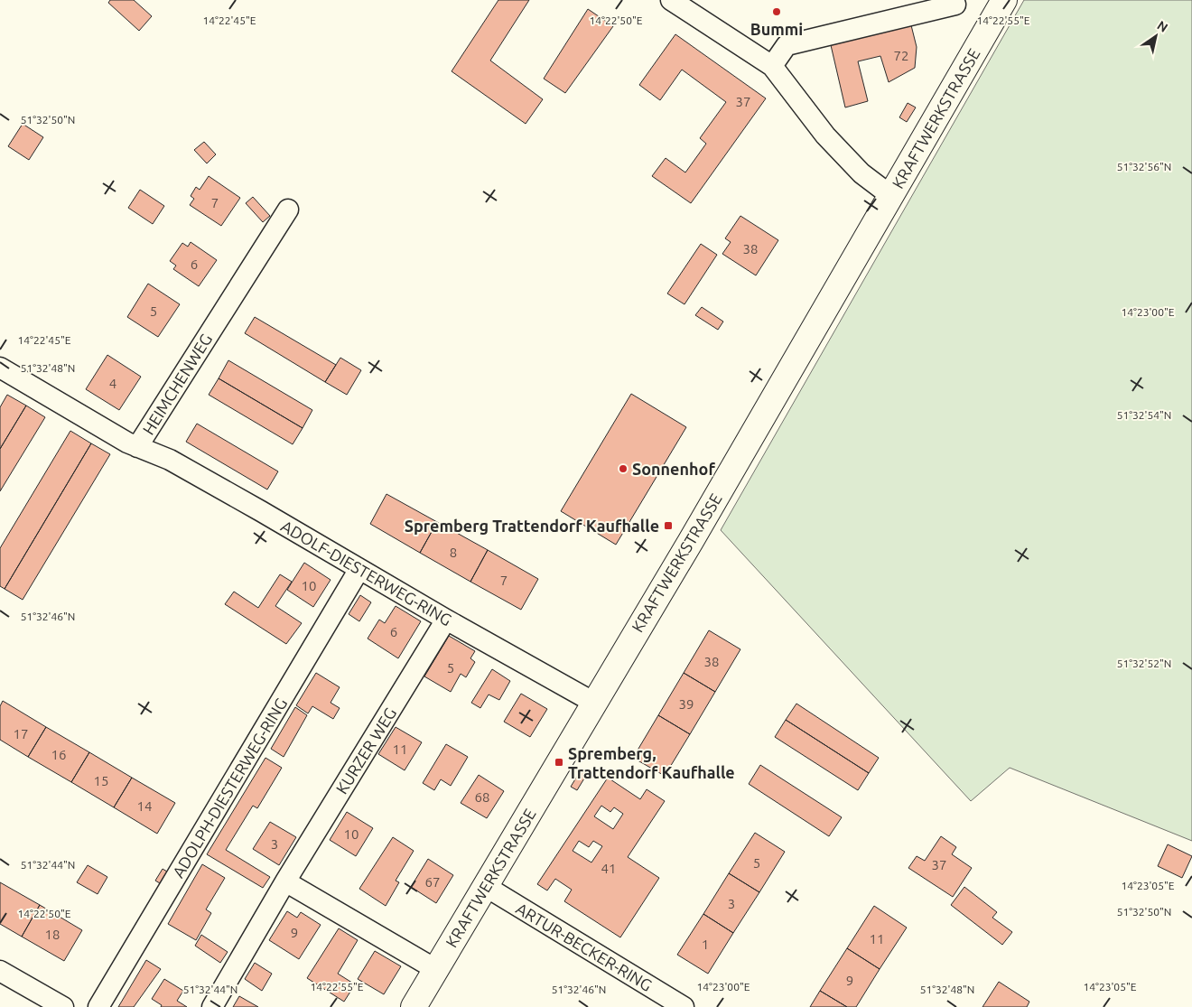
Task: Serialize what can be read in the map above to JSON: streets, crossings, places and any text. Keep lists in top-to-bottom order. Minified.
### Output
{"streets":{"main road":["KRAFTWERKSTRASSE"],"street":["HEIMCHENWEG","ADOLF-DIESTERWEG-RING","KURZER WEG","ADOLPH-DIESTERWEG-RING","ARTUR-BECKER-RING"]},"crossings":[["KRAFTWERKSTRASSE","ADOLF-DIESTERWEG-RING"],["KRAFTWERKSTRASSE","ARTUR-BECKER-RING"],["HEIMCHENWEG","ADOLF-DIESTERWEG-RING"],["ADOLF-DIESTERWEG-RING","KURZER WEG"],["ADOLF-DIESTERWEG-RING","ADOLPH-DIESTERWEG-RING"]],"places":{"other":["Bummi","Sonnenhof"],"transit":["Spremberg Trattendorf Kaufhalle","Spremberg, Trattendorf Kaufhalle"]},"house_numbers":["72","37","7","38","6","5","4","8","7","10","6","38","5","39","17","11","16","15","68","14","10","3","5","37","41","67","3","9","18","11","1","9"],"north":"top right","coordinates":["14°22'50\"E","14°22'55\"E","14°22'45\"E","51°32'50\"N","51°32'56\"N","14°23'00\"E","51°32'48\"N","51°32'54\"N","51°32'46\"N","51°32'52\"N","51°32'44\"N","14°23'05\"E"]}
